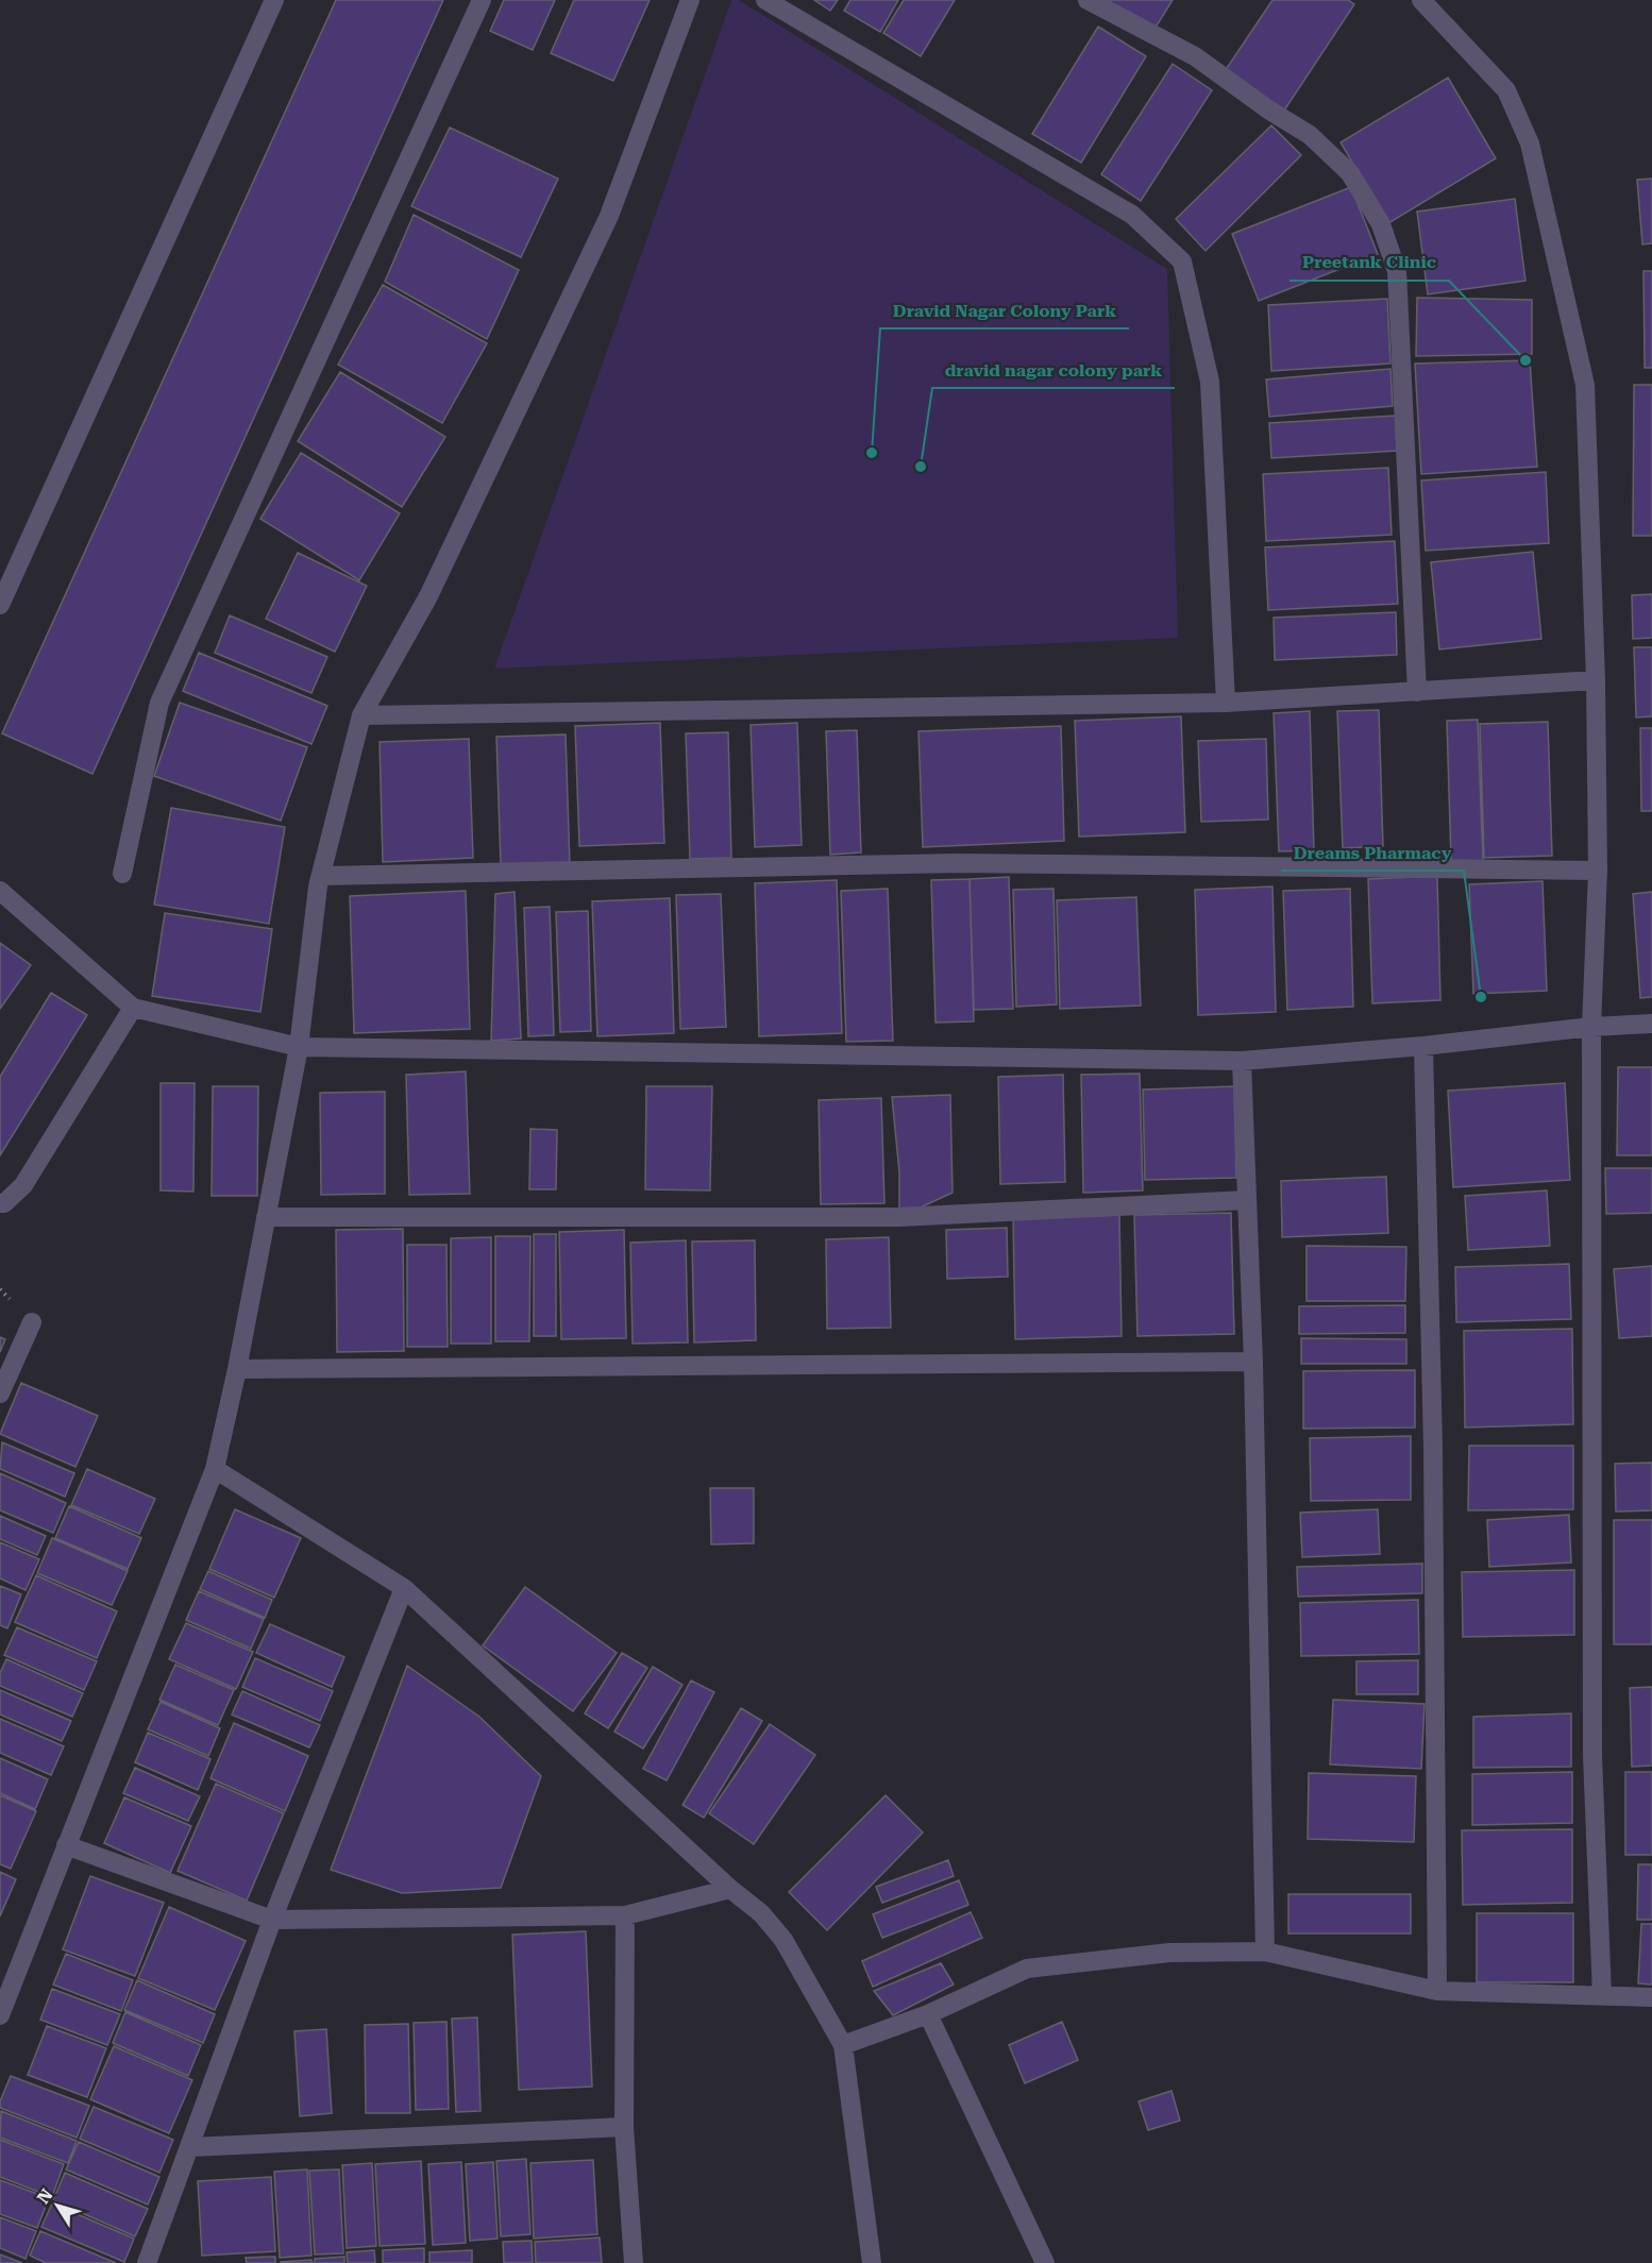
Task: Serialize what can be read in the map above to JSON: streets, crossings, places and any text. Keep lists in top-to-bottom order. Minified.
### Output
{"places":["Preetank Clinic","Dravid Nagar Colony Park","dravid nagar colony park","Dreams Pharmacy"],"north":"top left"}
